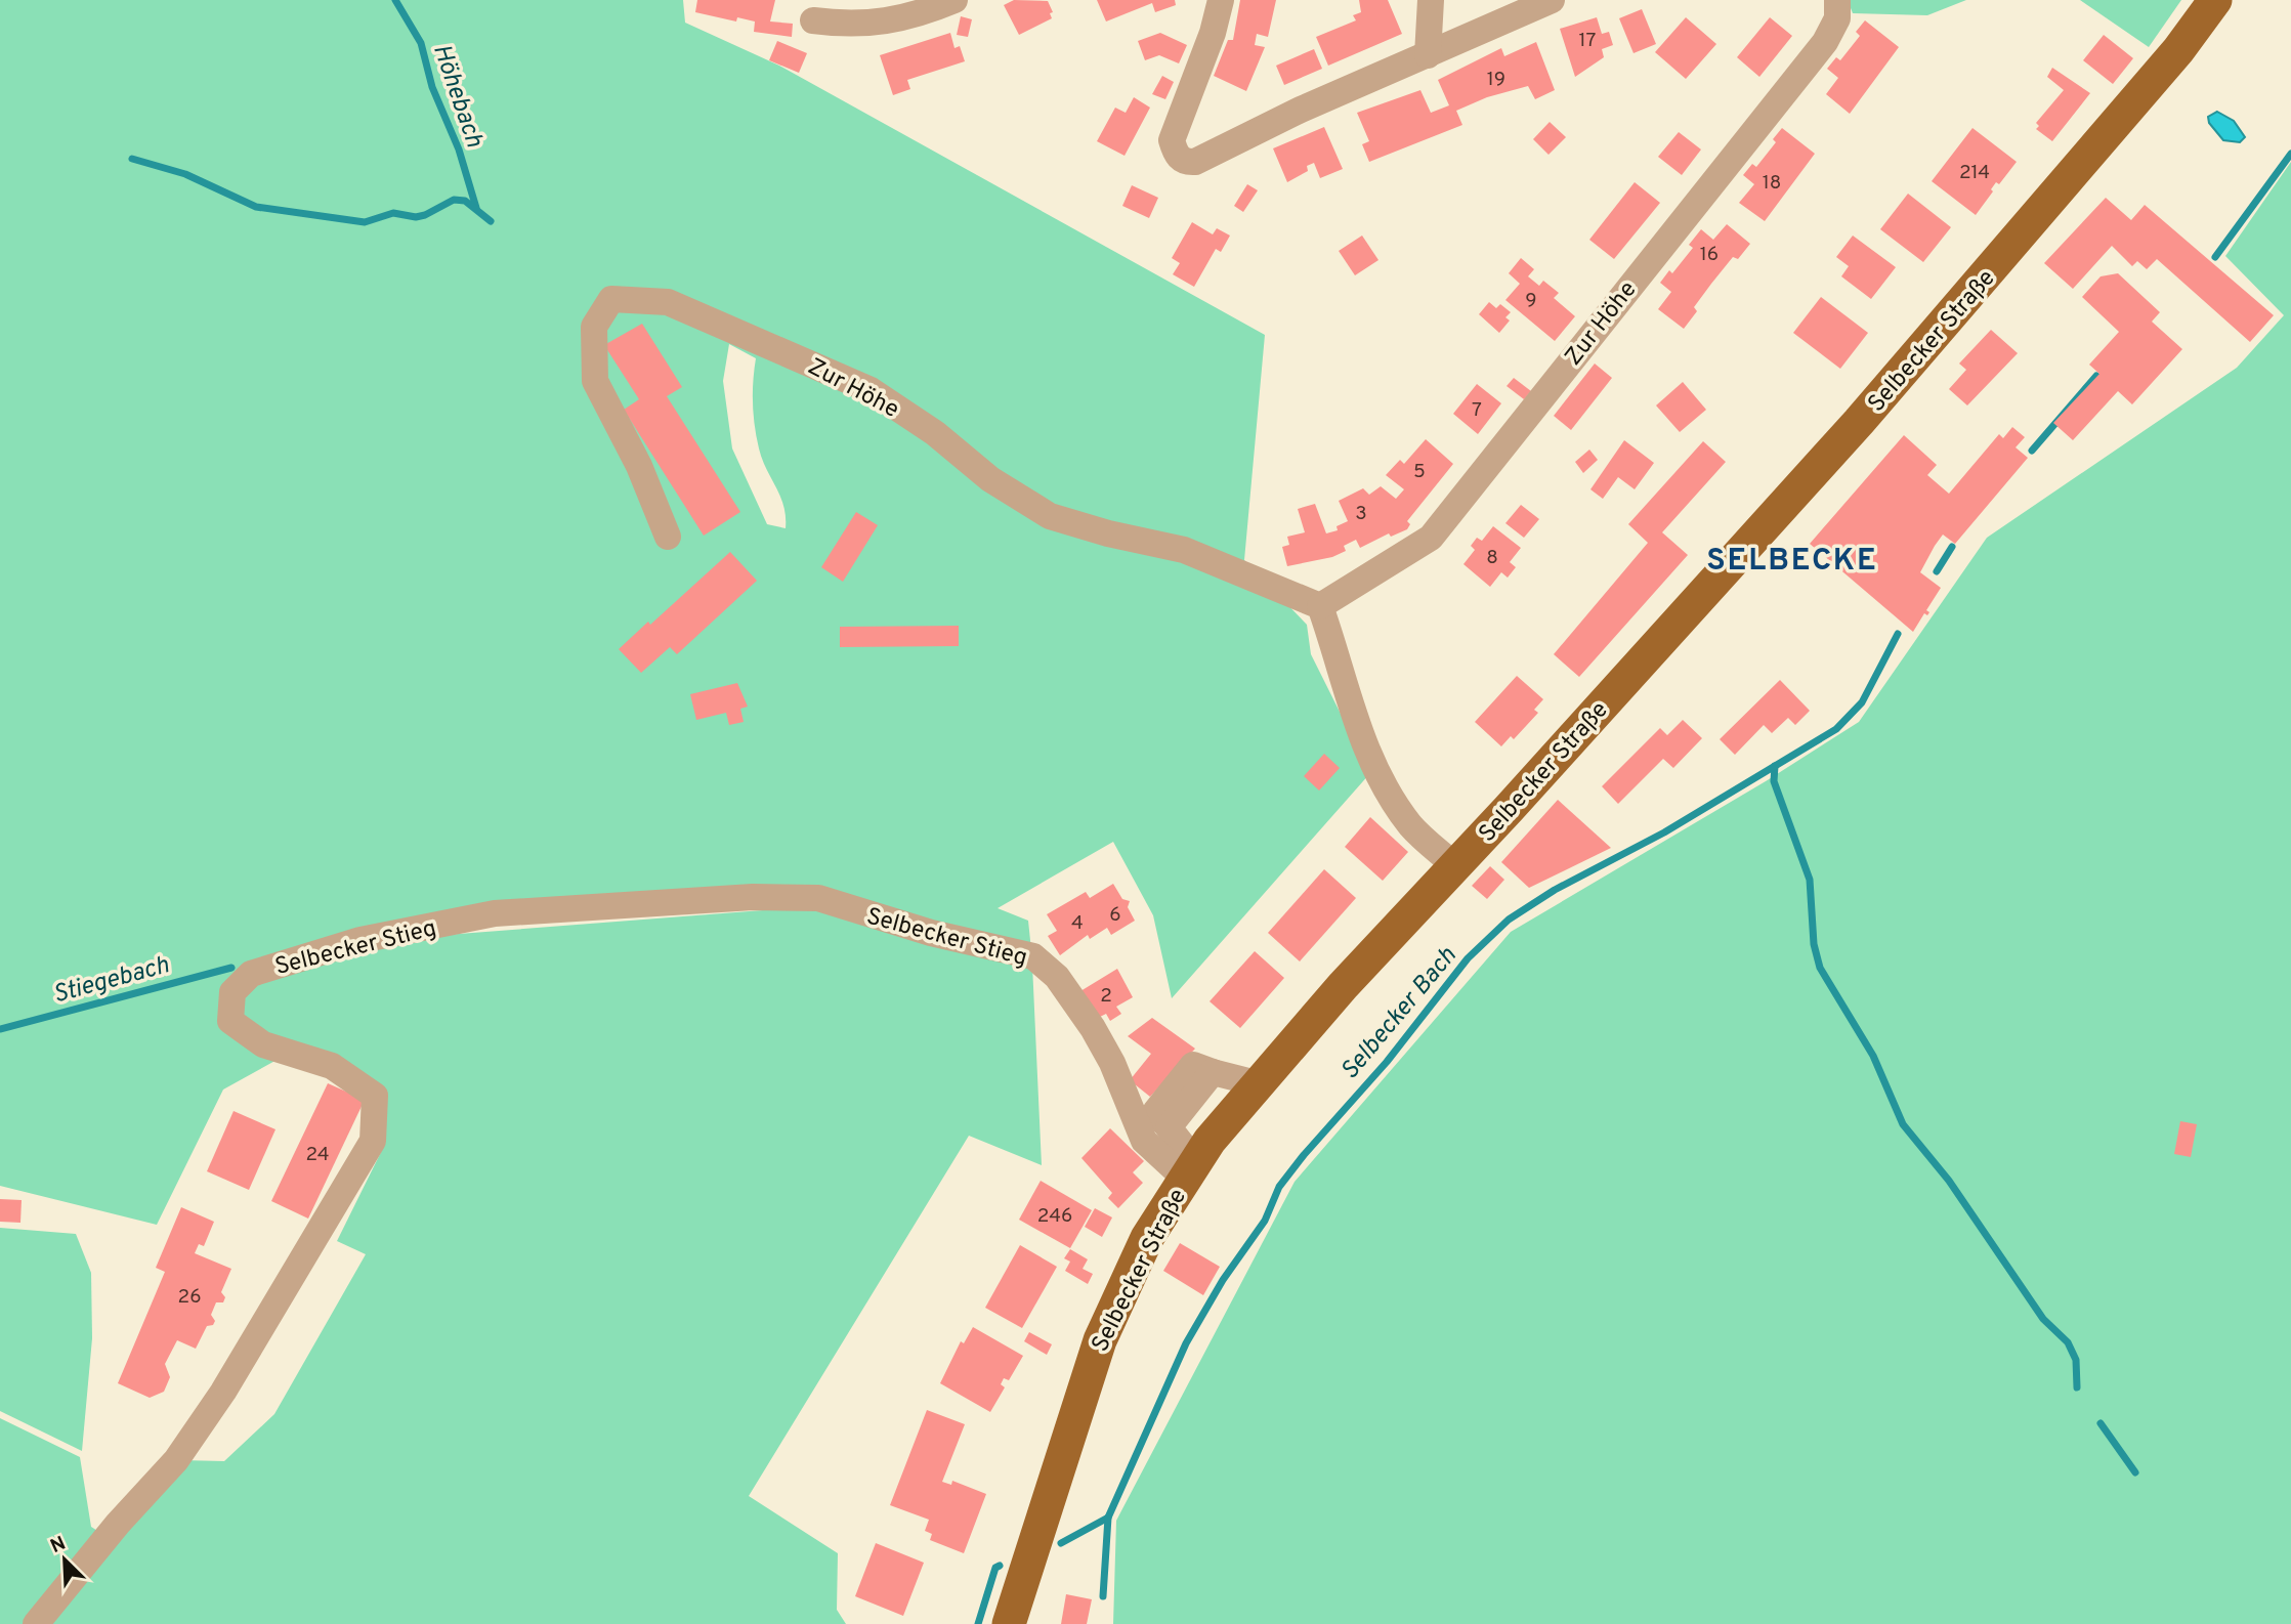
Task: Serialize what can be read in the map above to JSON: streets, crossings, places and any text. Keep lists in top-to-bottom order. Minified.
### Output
{"streets":{"main road":["Selbecker Straße"],"street":["Zur Höhe","Selbecker Stieg"]},"crossings":[["Selbecker Straße","Selbecker Stieg"]],"districts":["SELBECKE"],"water":["Höhebach","Stiegebach","Selbecker Bach"],"house_numbers":["17","19","214","18","16","9","7","5","3","8","6","4","2","24","246","26"],"north":"top left"}
